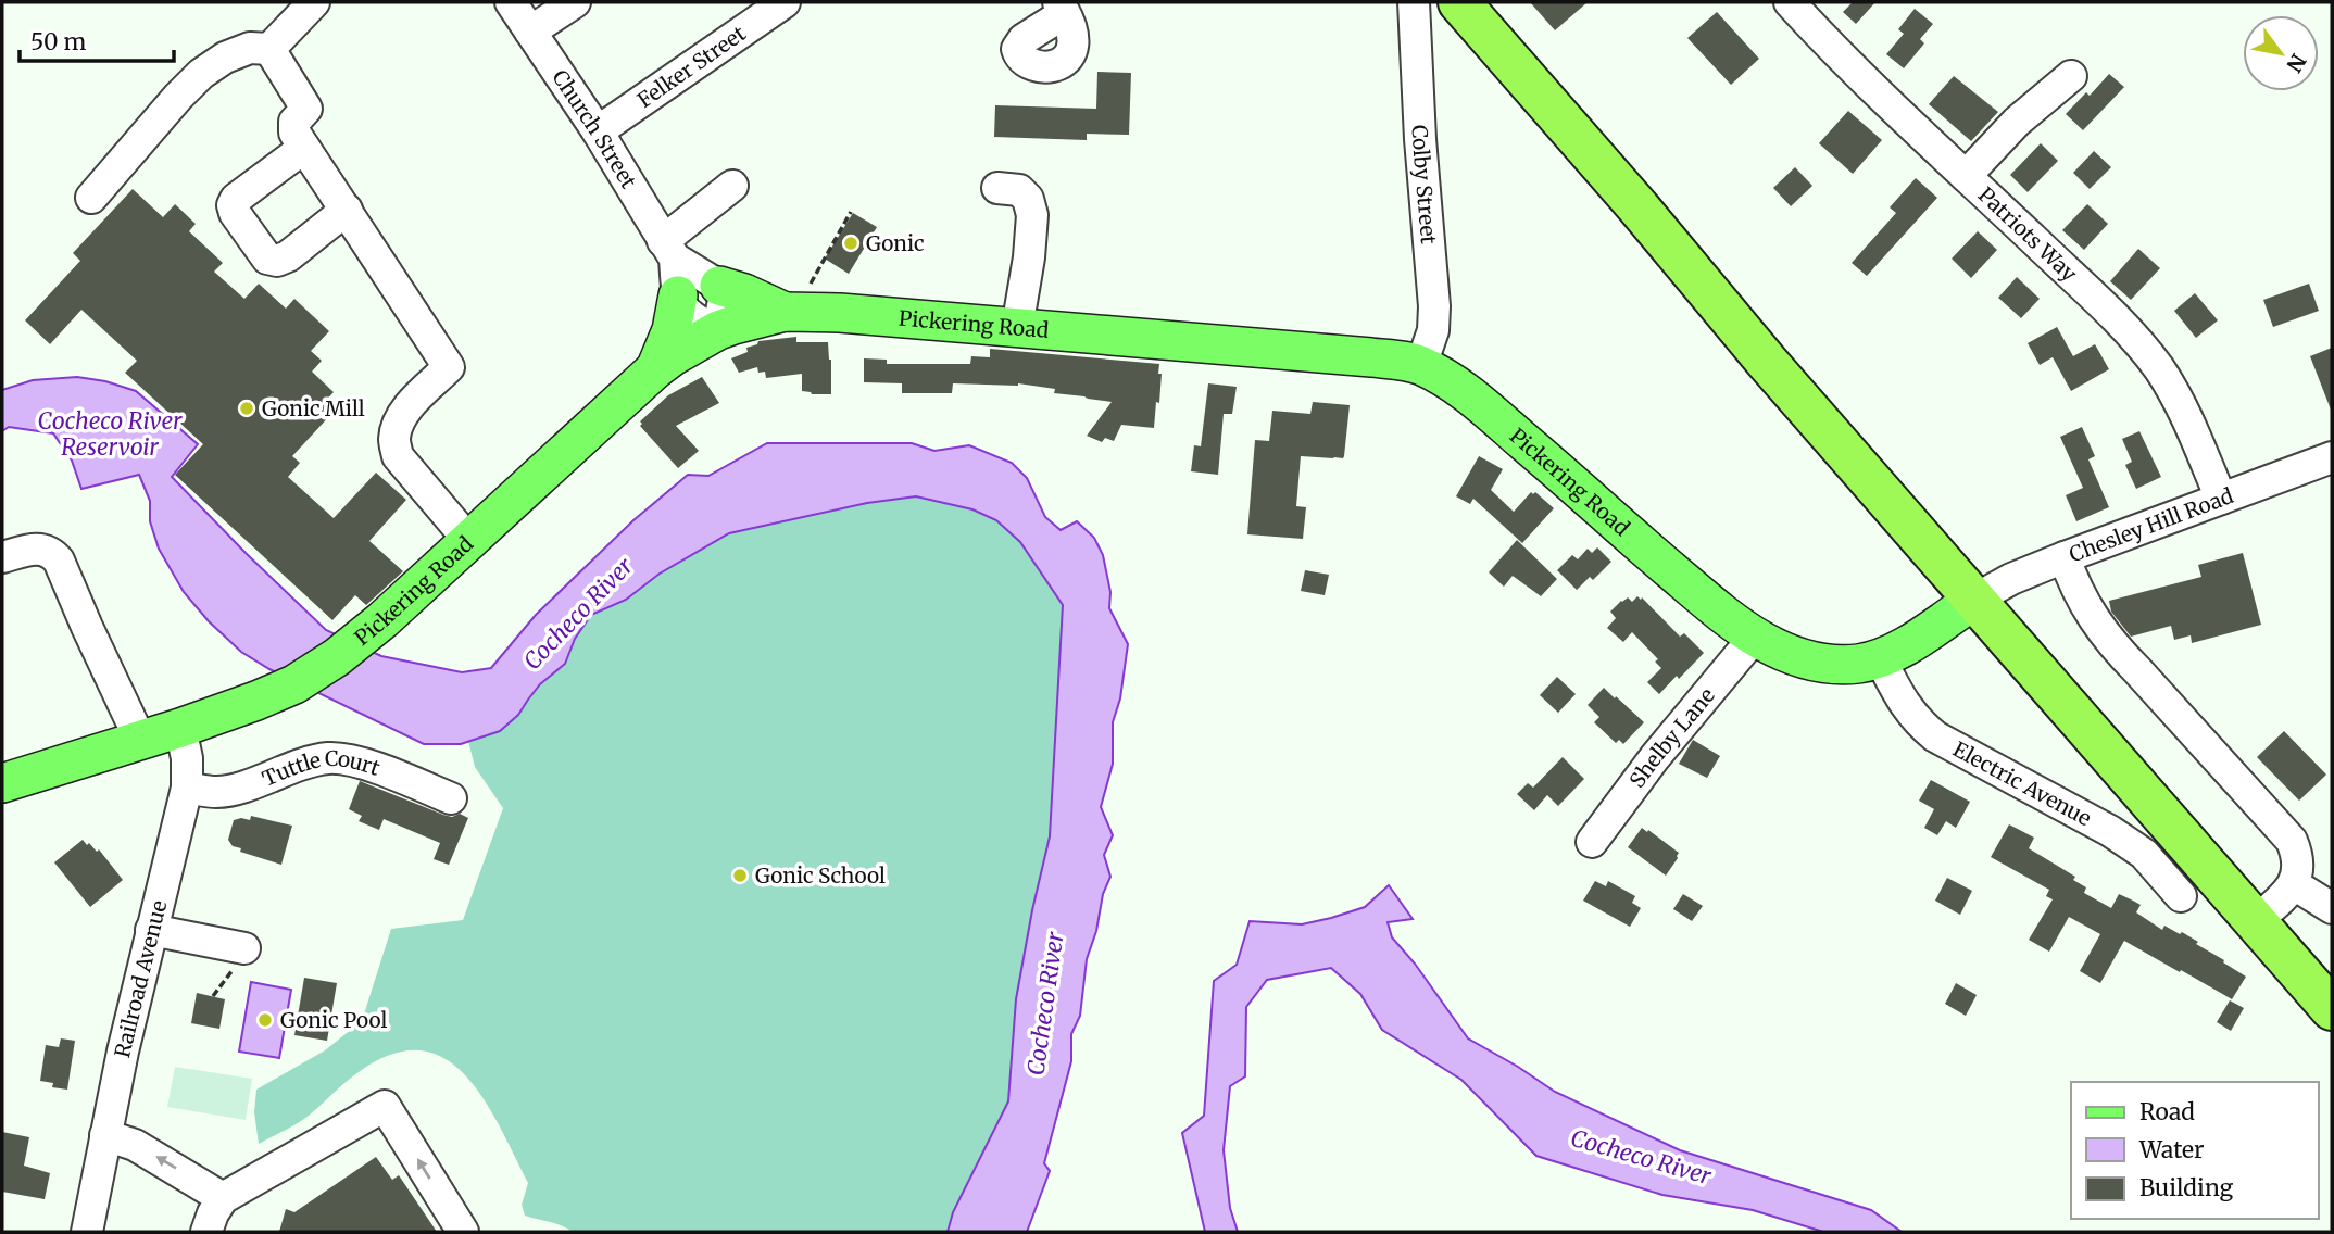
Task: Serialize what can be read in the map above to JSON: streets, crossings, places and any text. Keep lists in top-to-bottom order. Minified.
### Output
{"streets":{"main road":["Pickering Road"],"street":["Felker Street","Church Street","Colby Street","Patriots Way","Chesley Hill Road","Shelby Lane","Tuttle Court","Electric Avenue","Railroad Avenue"]},"crossings":[["Felker Street","Church Street"],["Church Street","Pickering Road"],["Colby Street","Pickering Road"],["Patriots Way","Chesley Hill Road"],["Pickering Road","Chesley Hill Road"],["Pickering Road","Shelby Lane"],["Pickering Road","Electric Avenue"],["Pickering Road","Railroad Avenue"],["Tuttle Court","Railroad Avenue"]],"water":["Cocheco River Reservoir","Cocheco River"],"places":["Gonic","Gonic Mill","Gonic School","Gonic Pool"],"legend":["Road","Water","Building"],"scale_bar":"50 m","north":"bottom right"}
